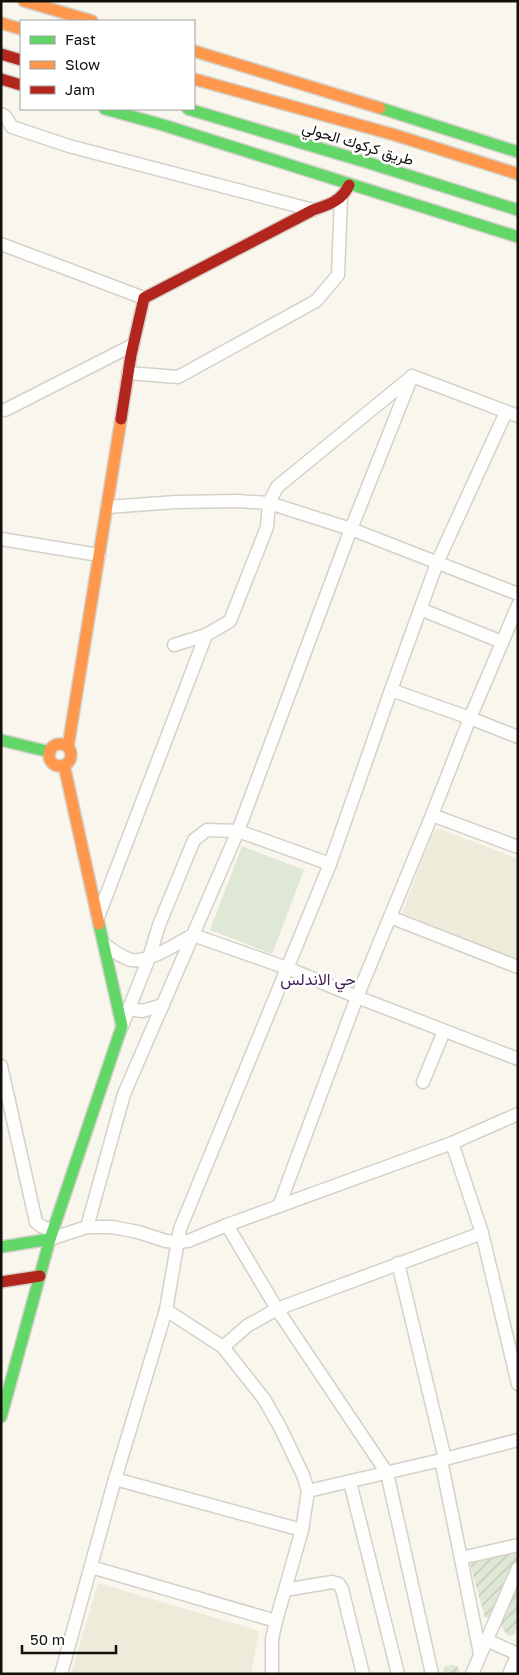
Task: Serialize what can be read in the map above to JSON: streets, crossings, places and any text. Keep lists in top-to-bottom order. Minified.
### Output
{"streets":{"main road":["طريق كركوك الحولي"]},"districts":["حي الاندلس"],"legend":["Fast","Slow","Jam"],"scale_bar":"50 m"}
